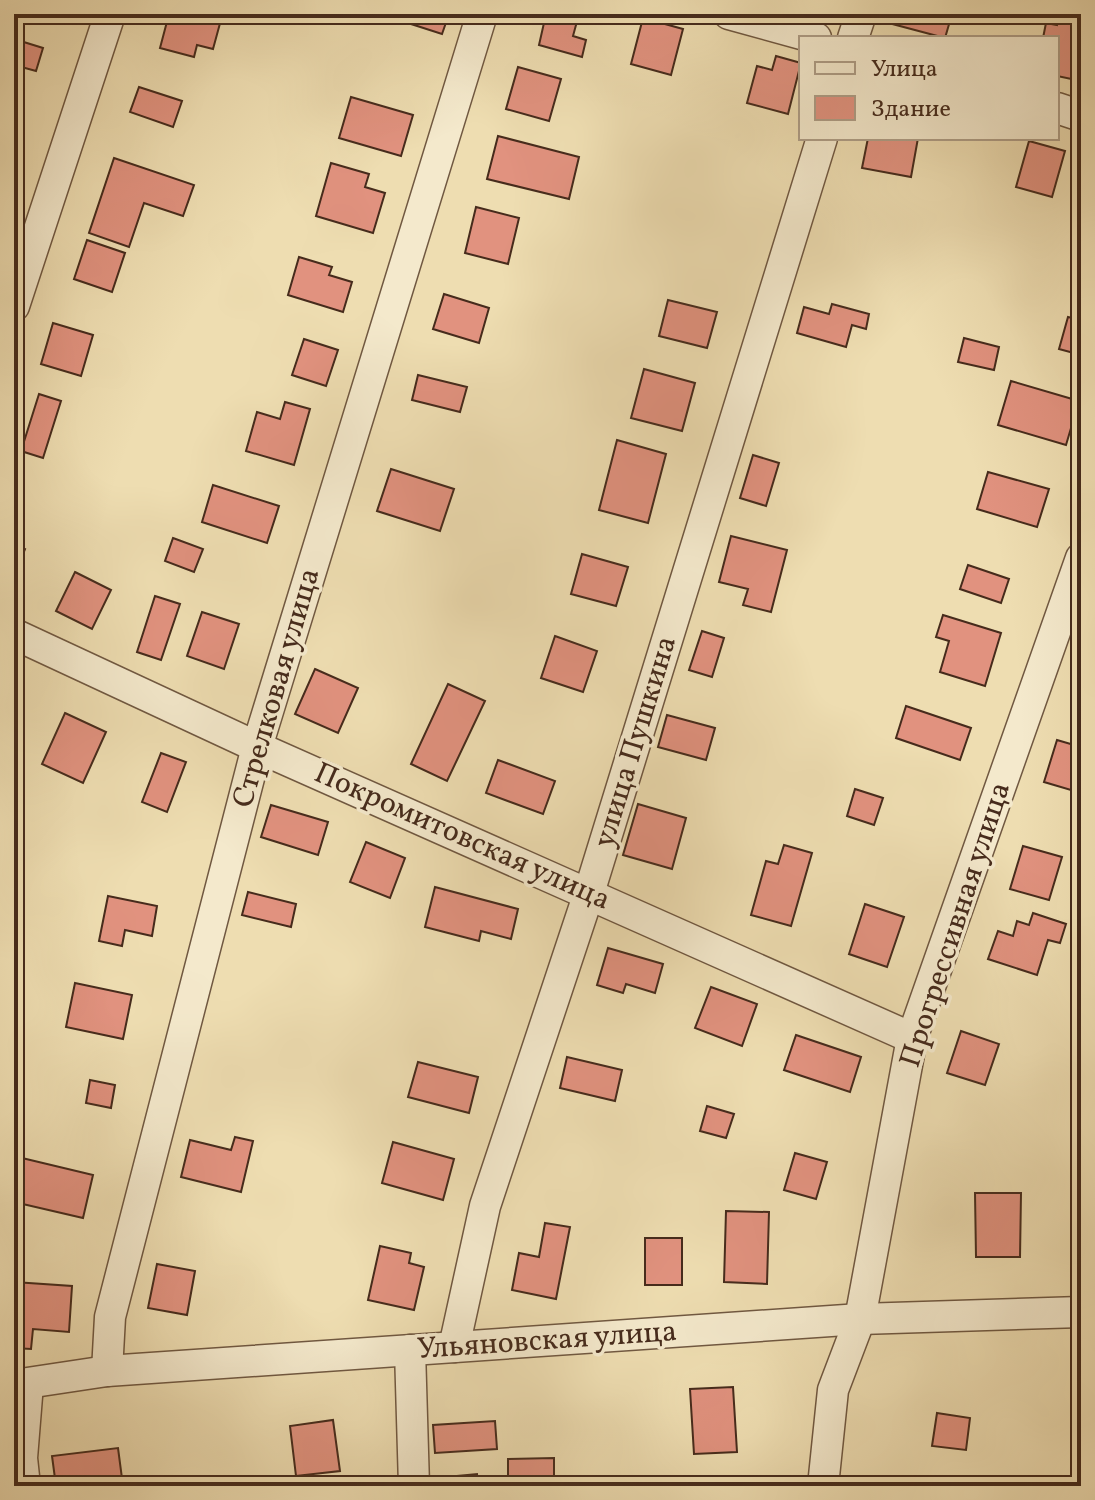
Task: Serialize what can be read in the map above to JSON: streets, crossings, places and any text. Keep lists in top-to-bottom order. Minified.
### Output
{"streets":{"street":["Стрелковая улица","улица Пушкина","Покромитовская улица","Прогрессивная улица","Ульяновская улица"]},"crossings":[["Стрелковая улица","Покромитовская улица"],["Стрелковая улица","Ульяновская улица"],["улица Пушкина","Покромитовская улица"],["улица Пушкина","Ульяновская улица"],["Покромитовская улица","Прогрессивная улица"],["Прогрессивная улица","Ульяновская улица"]],"legend":["Улица","Здание"]}
